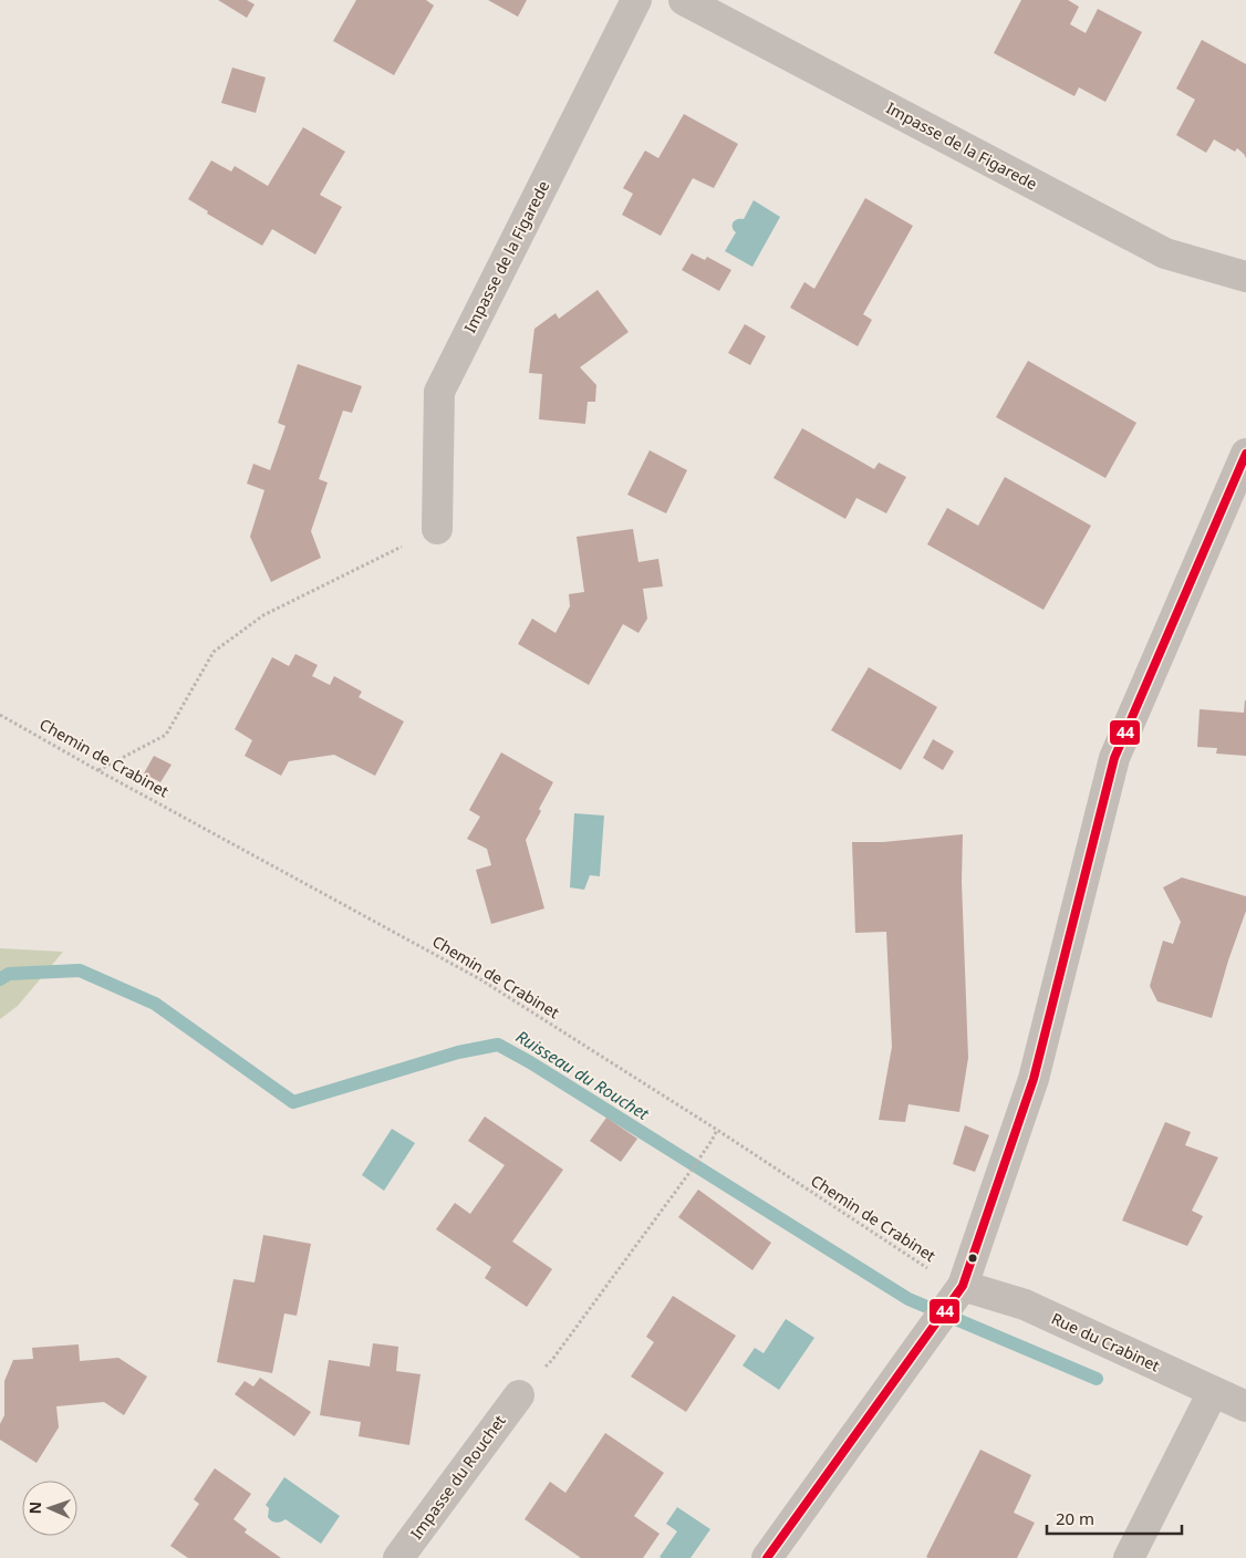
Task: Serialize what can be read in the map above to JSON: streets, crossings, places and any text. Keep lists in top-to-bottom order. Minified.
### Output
{"streets":{"street":["Impasse de la Figarede","Rue du Crabinet","Impasse du Rouchet"],"path":["Chemin de Crabinet"]},"crossings":[["Chemin de Crabinet","Rue du Crabinet"]],"water":["Ruisseau du Rouchet"],"lines":["transit line 44"],"scale_bar":"20 m","north":"left"}
